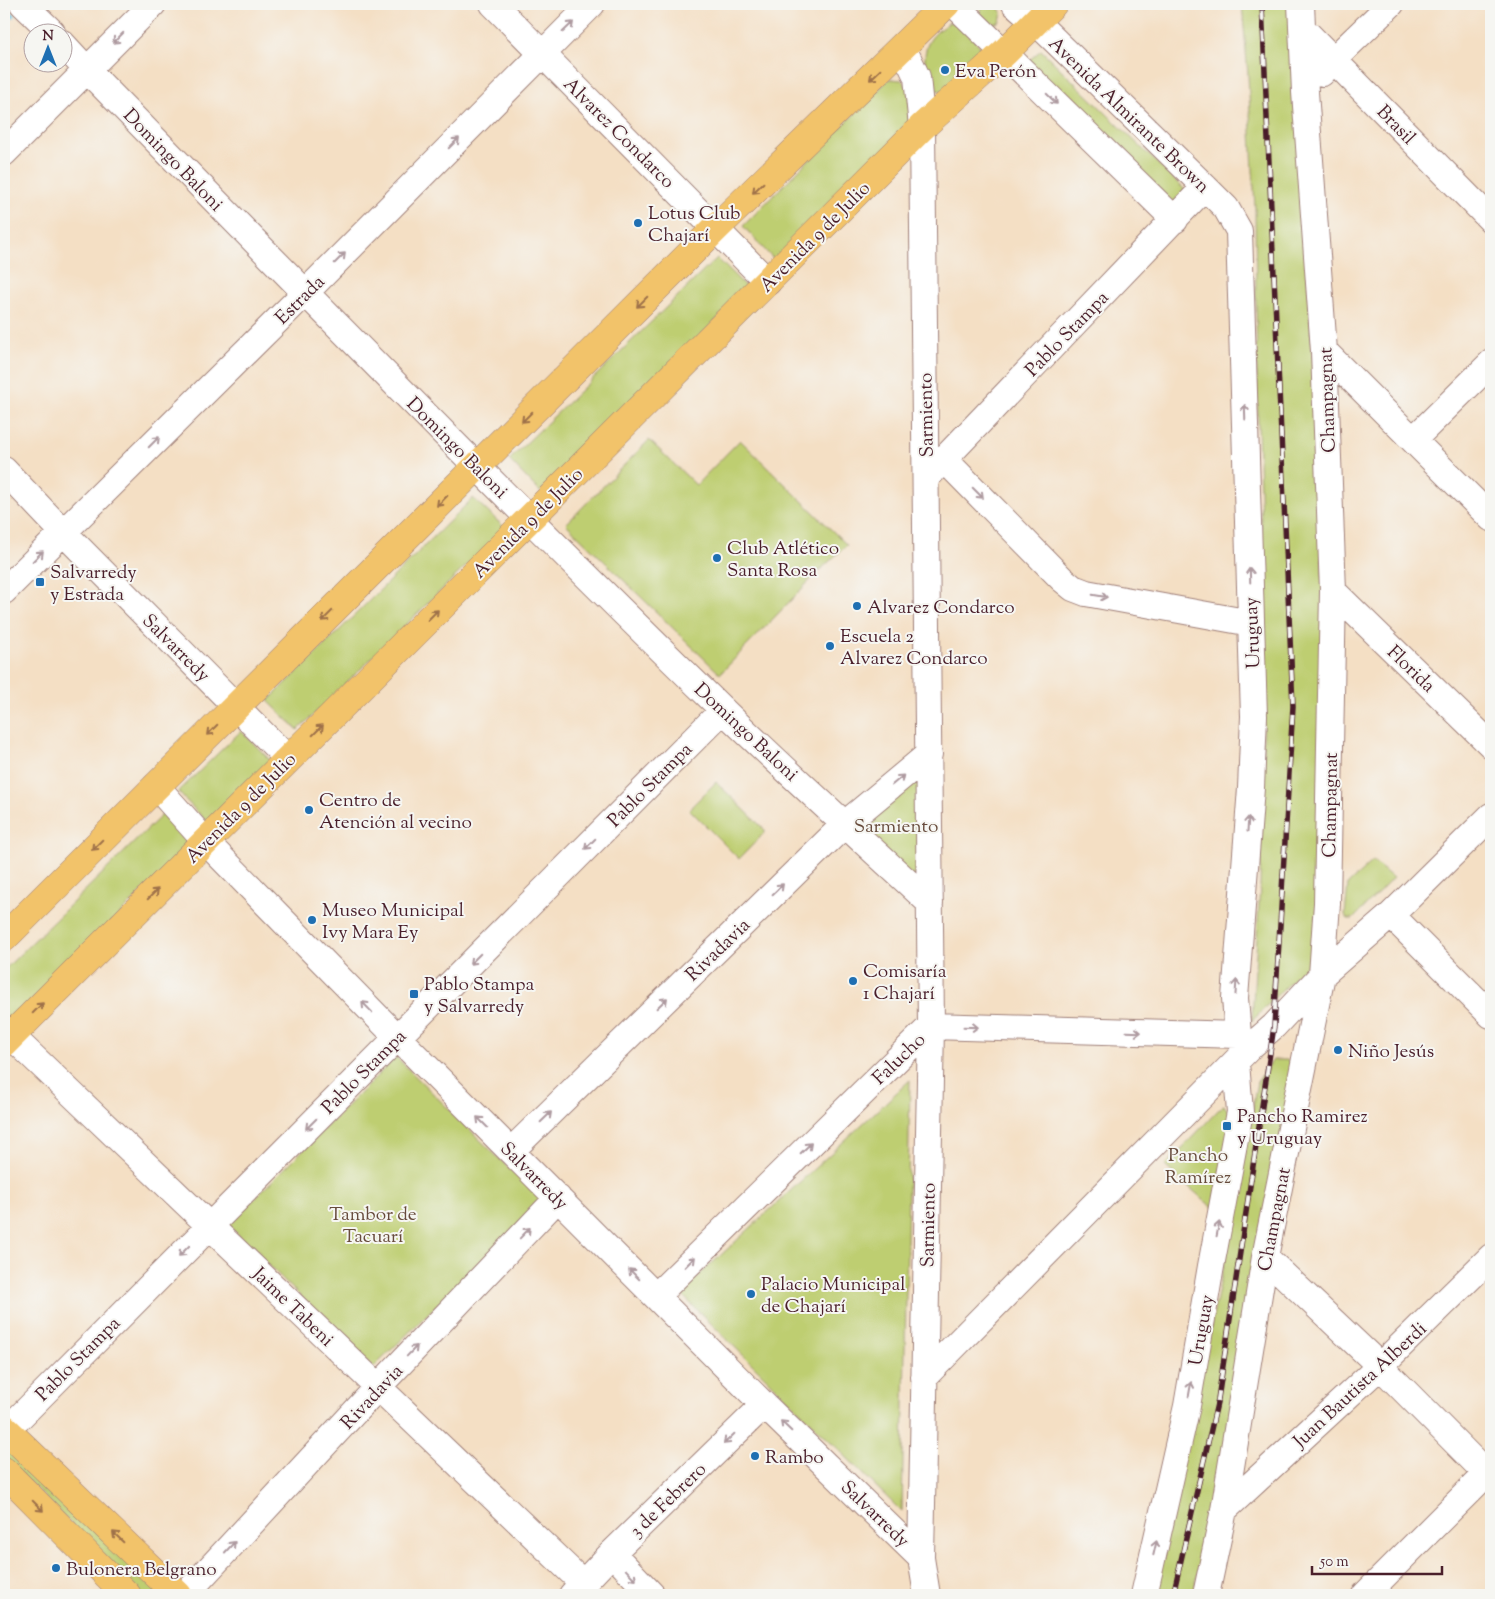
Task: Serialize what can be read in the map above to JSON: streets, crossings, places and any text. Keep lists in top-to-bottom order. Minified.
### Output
{"streets":{"main road":["Avenida 9 de Julio"],"street":["Avenida Almirante Brown","Brasil","Alvarez Condarco","Domingo Baloni","Estrada","Pablo Stampa","Champagnat","Sarmiento","Uruguay","Salvarredy","Florida","Rivadavia","Falucho","Jaime Tabeni","Juan Bautista Alberdi","3 de Febrero"]},"crossings":[["Avenida Almirante Brown","Avenida 9 de Julio"],["Avenida Almirante Brown","Pablo Stampa"],["Avenida Almirante Brown","Uruguay"],["Brasil","Champagnat"],["Alvarez Condarco","Avenida 9 de Julio"],["Alvarez Condarco","Estrada"],["Domingo Baloni","Avenida 9 de Julio"],["Domingo Baloni","Estrada"],["Domingo Baloni","Pablo Stampa"],["Domingo Baloni","Sarmiento"],["Domingo Baloni","Rivadavia"],["Avenida 9 de Julio","Sarmiento"],["Avenida 9 de Julio","Salvarredy"],["Avenida 9 de Julio","Jaime Tabeni"],["Estrada","Salvarredy"],["Pablo Stampa","Sarmiento"],["Pablo Stampa","Salvarredy"],["Pablo Stampa","Jaime Tabeni"],["Champagnat","Florida"],["Champagnat","Juan Bautista Alberdi"],["Sarmiento","Salvarredy"],["Sarmiento","Rivadavia"],["Sarmiento","Falucho"],["Uruguay","Falucho"],["Salvarredy","Rivadavia"],["Salvarredy","Falucho"],["Salvarredy","3 de Febrero"],["Rivadavia","Jaime Tabeni"],["Jaime Tabeni","3 de Febrero"]],"one_way":["Estrada","Pablo Stampa","Uruguay","Salvarredy","Rivadavia","3 de Febrero"],"parks":["Sarmiento","Pancho Ramírez","Tambor de Tacuarí"],"places":{"other":["Eva Perón","Lotus Club Chajarí","Club Atlético Santa Rosa","Alvarez Condarco","Escuela 2 Alvarez Condarco","Centro de Atención al vecino","Museo Municipal Ivy Mara Ey","Comisaría 1 Chajarí","Niño Jesús","Palacio Municipal de Chajarí","Rambo","Bulonera Belgrano"],"transit":["Salvarredy y Estrada","Pablo Stampa y Salvarredy","Pancho Ramirez y Uruguay"]},"scale_bar":"50 m","north":"top"}
